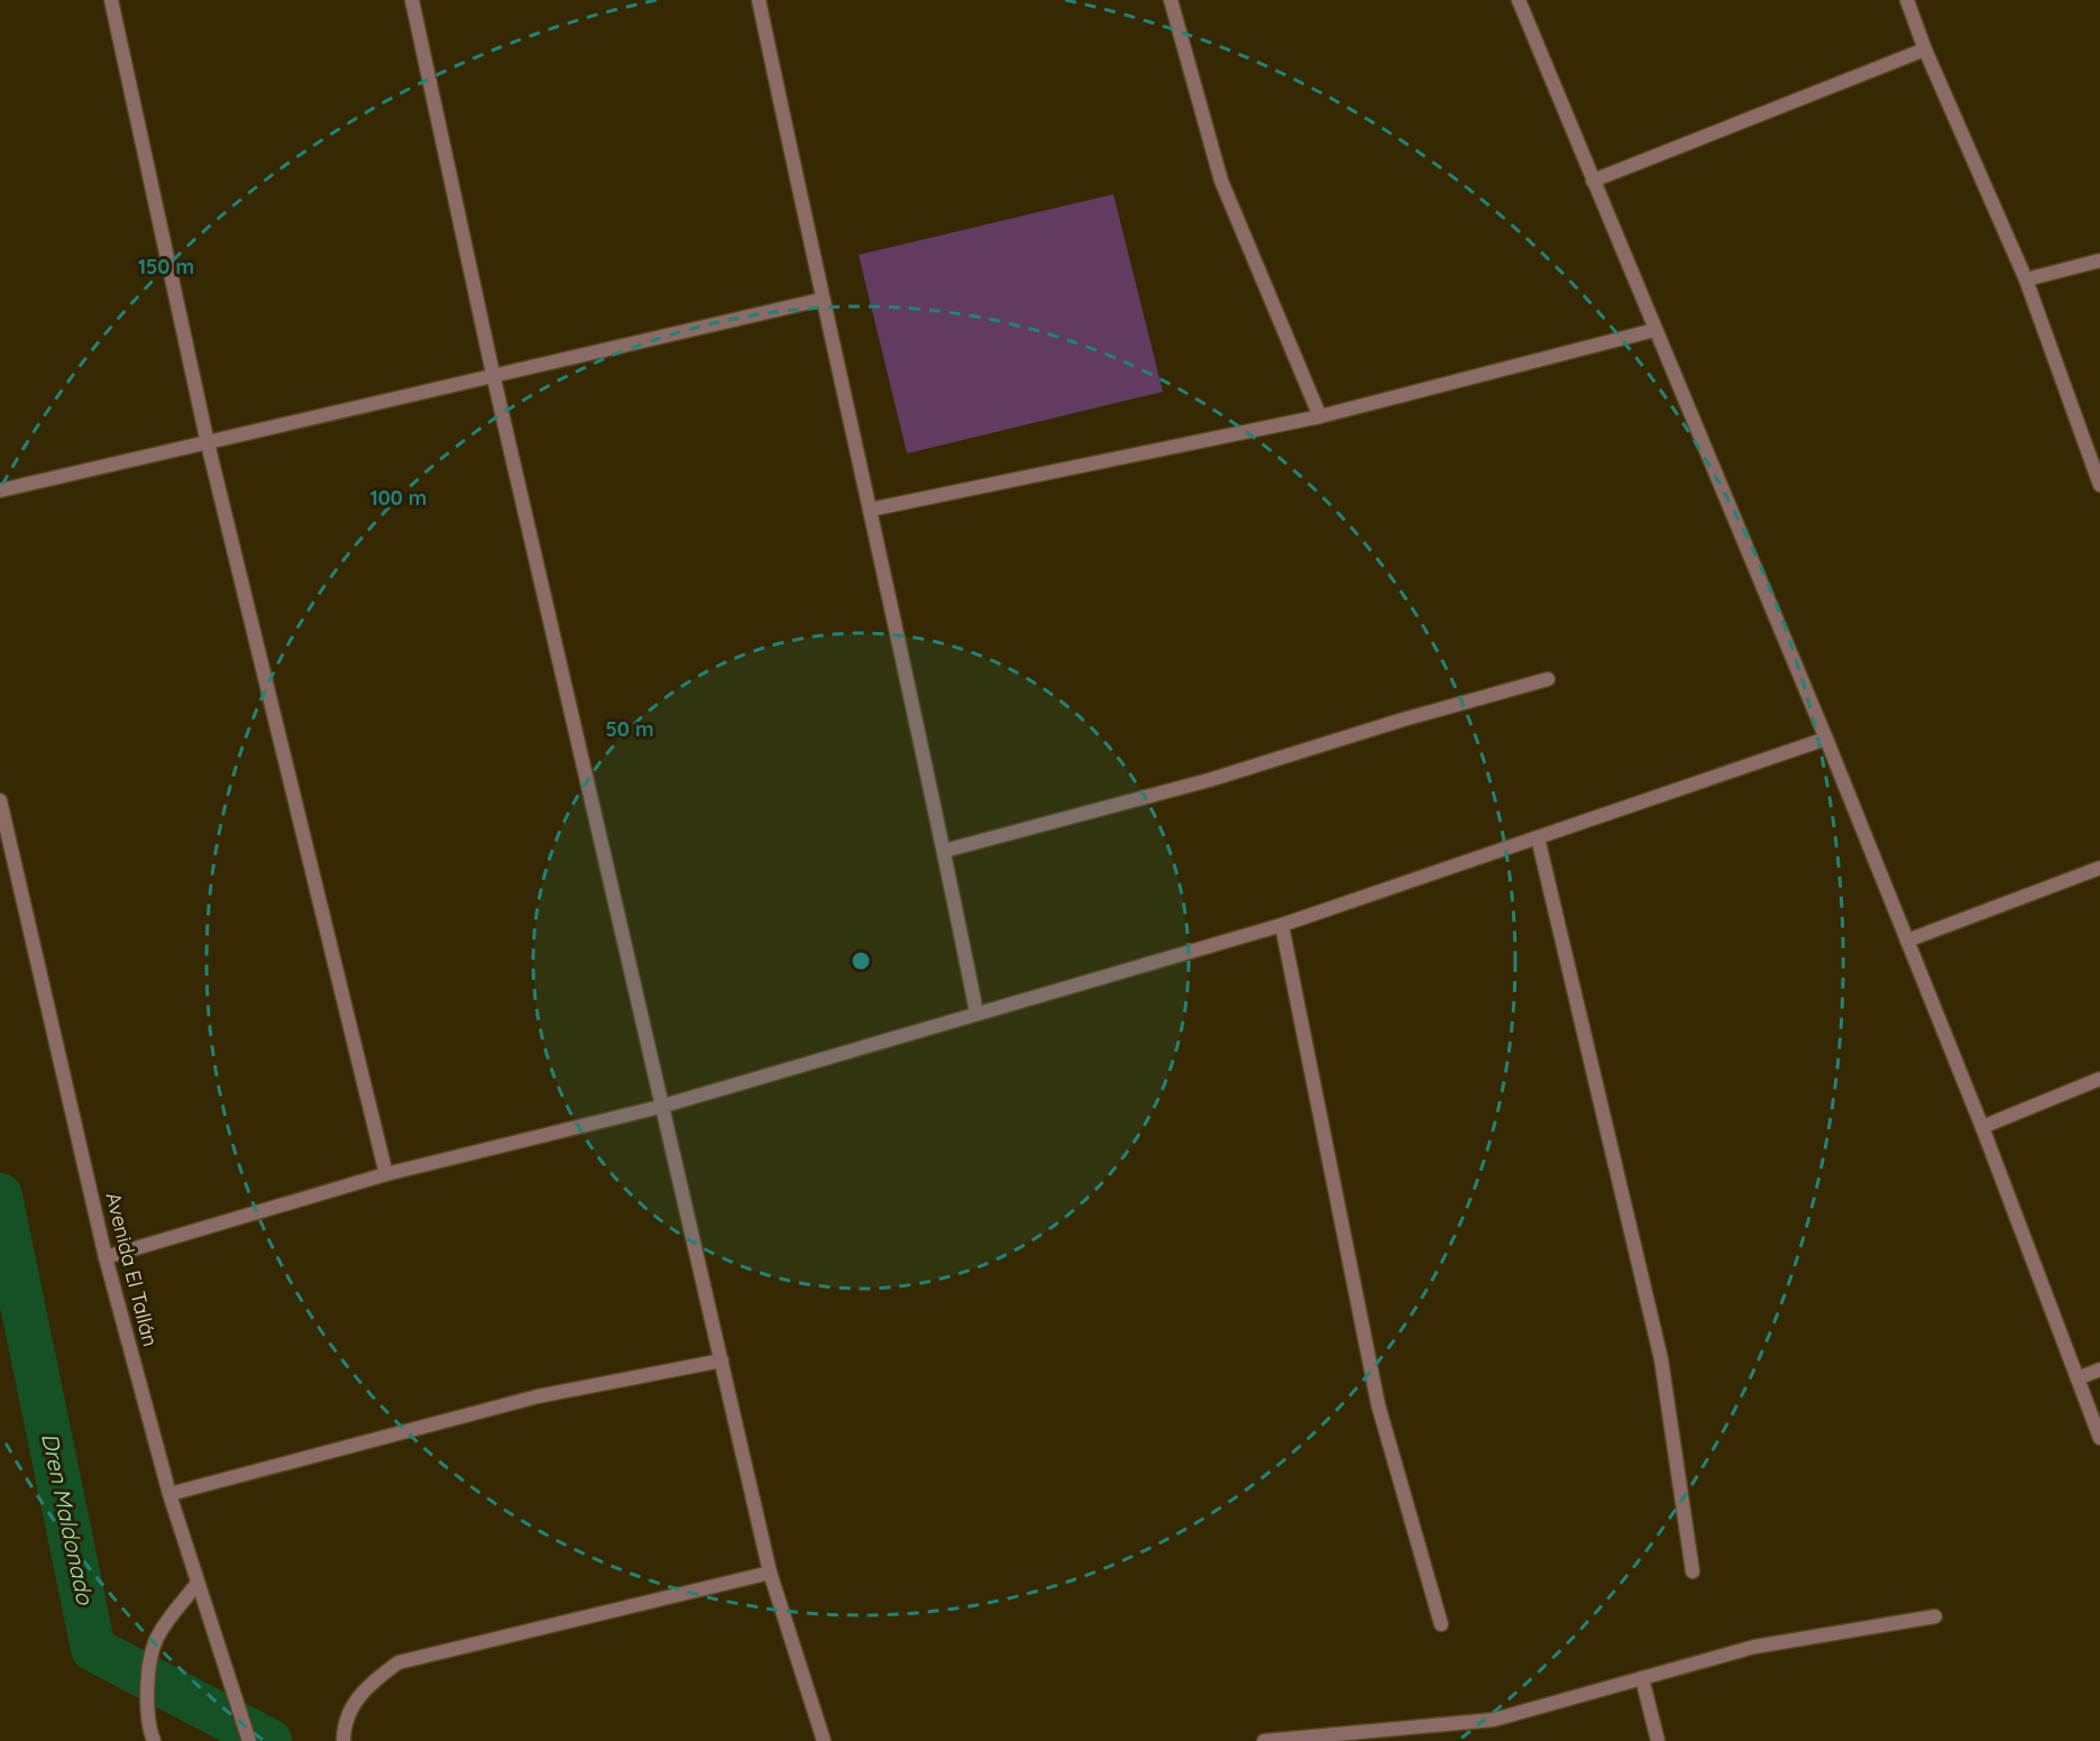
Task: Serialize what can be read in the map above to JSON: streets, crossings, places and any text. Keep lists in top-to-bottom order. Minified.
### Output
{"streets":{"street":["Avenida El Tallán"]},"water":["Dren Maldonado"],"rings":["150 m","100 m","50 m"]}
